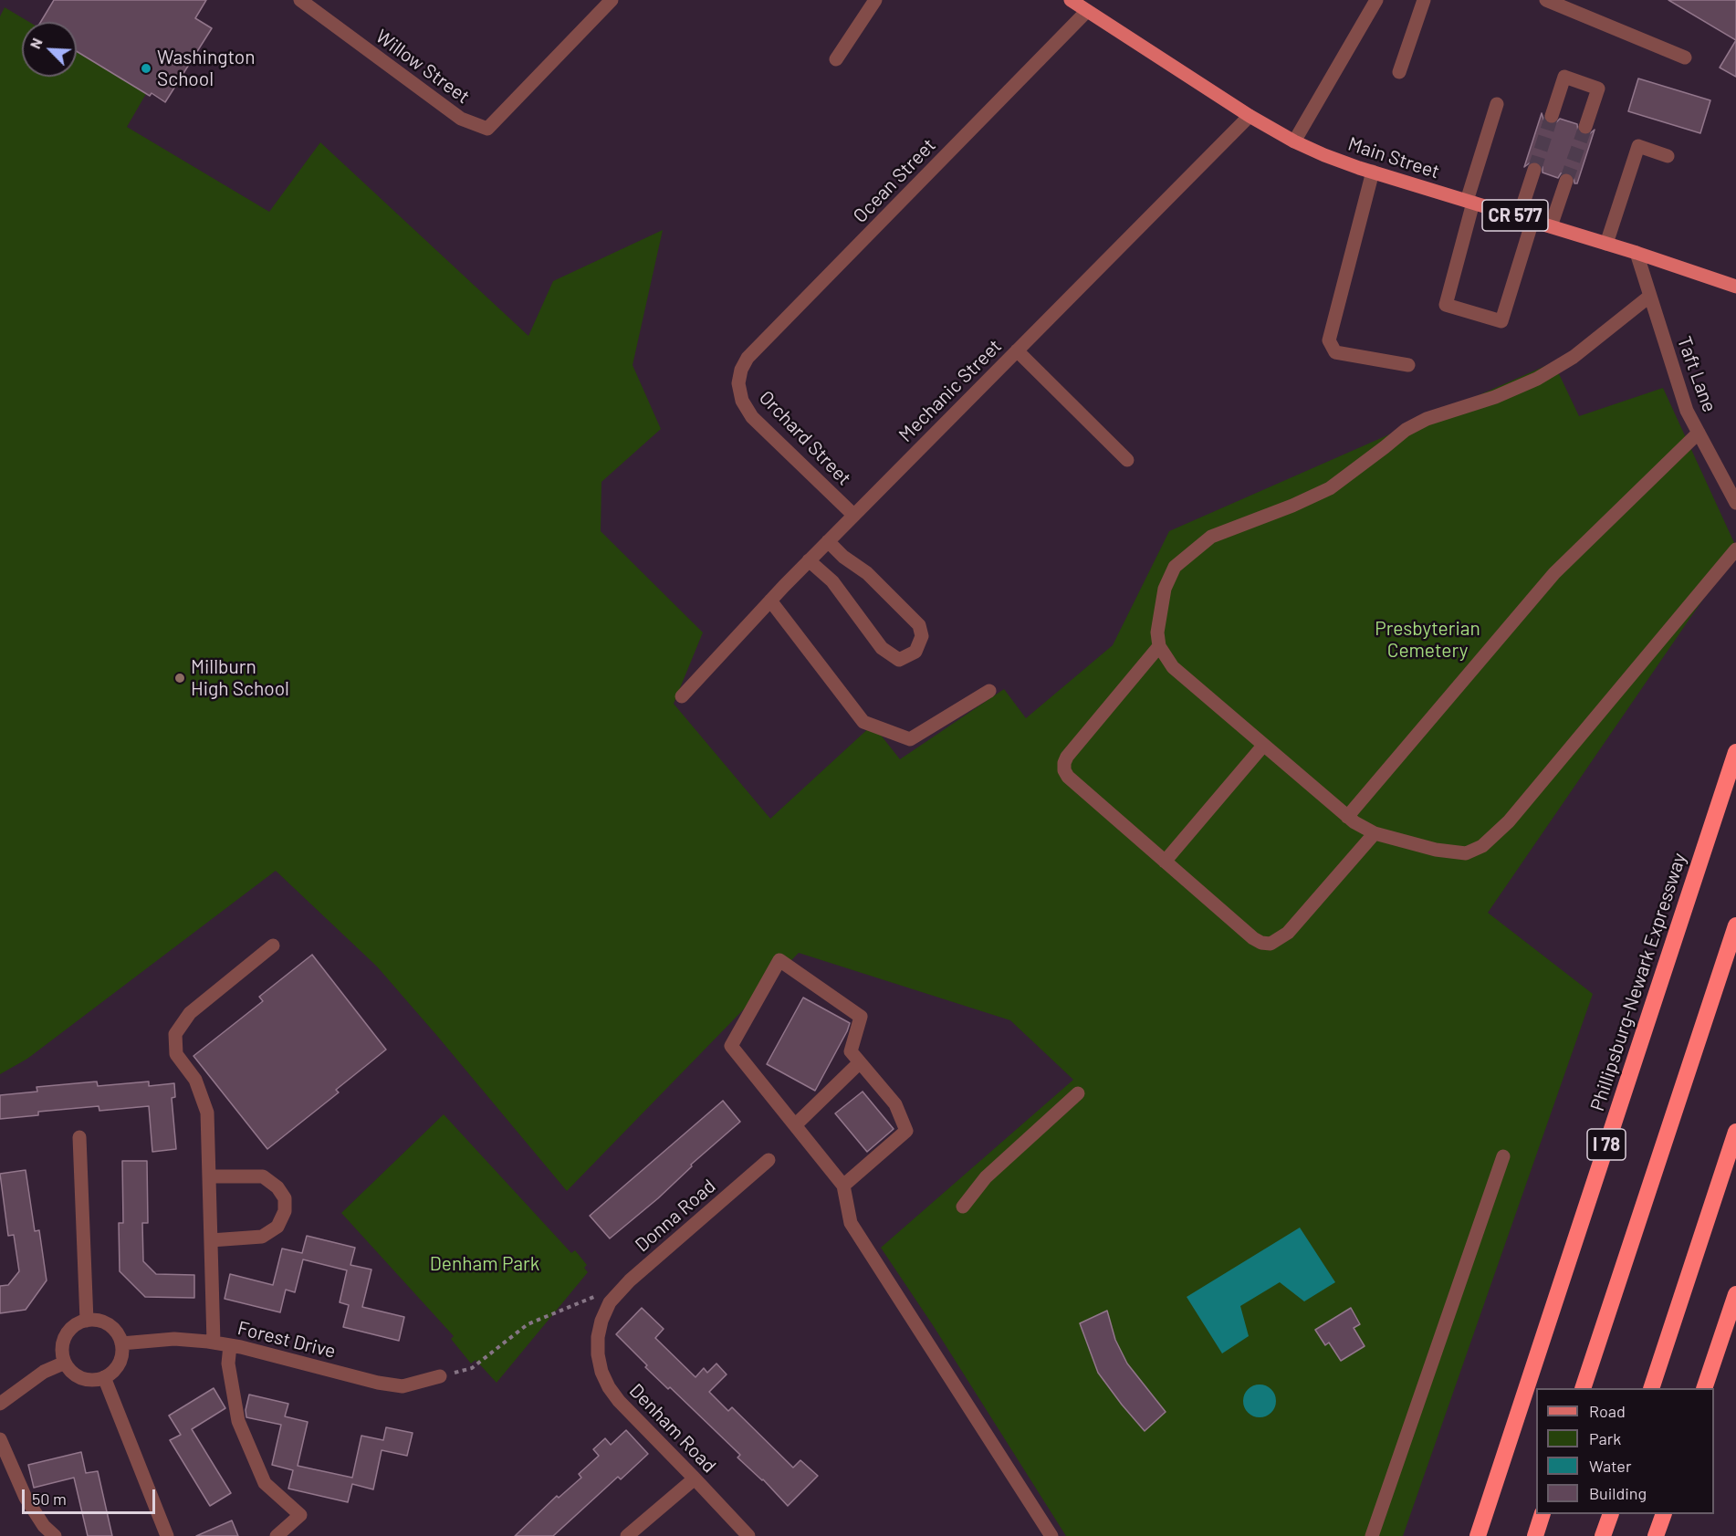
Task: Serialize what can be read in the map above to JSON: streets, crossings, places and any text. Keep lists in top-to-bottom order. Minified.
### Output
{"streets":{"highway":["Phillipsburg-Newark Expressway","I 78"],"main road":["Main Street","CR 577"],"street":["Willow Street","Ocean Street","Taft Lane","Mechanic Street","Orchard Street","Donna Road","Forest Drive","Denham Road"]},"crossings":[["Main Street","Ocean Street"],["Main Street","Taft Lane"],["Main Street","Mechanic Street"],["Ocean Street","Orchard Street"],["Mechanic Street","Orchard Street"],["Donna Road","Denham Road"]],"parks":["Presbyterian Cemetery","Denham Park"],"places":["Washington School","Millburn High School"],"legend":["Road","Park","Water","Building"],"scale_bar":"50 m","north":"top left"}
